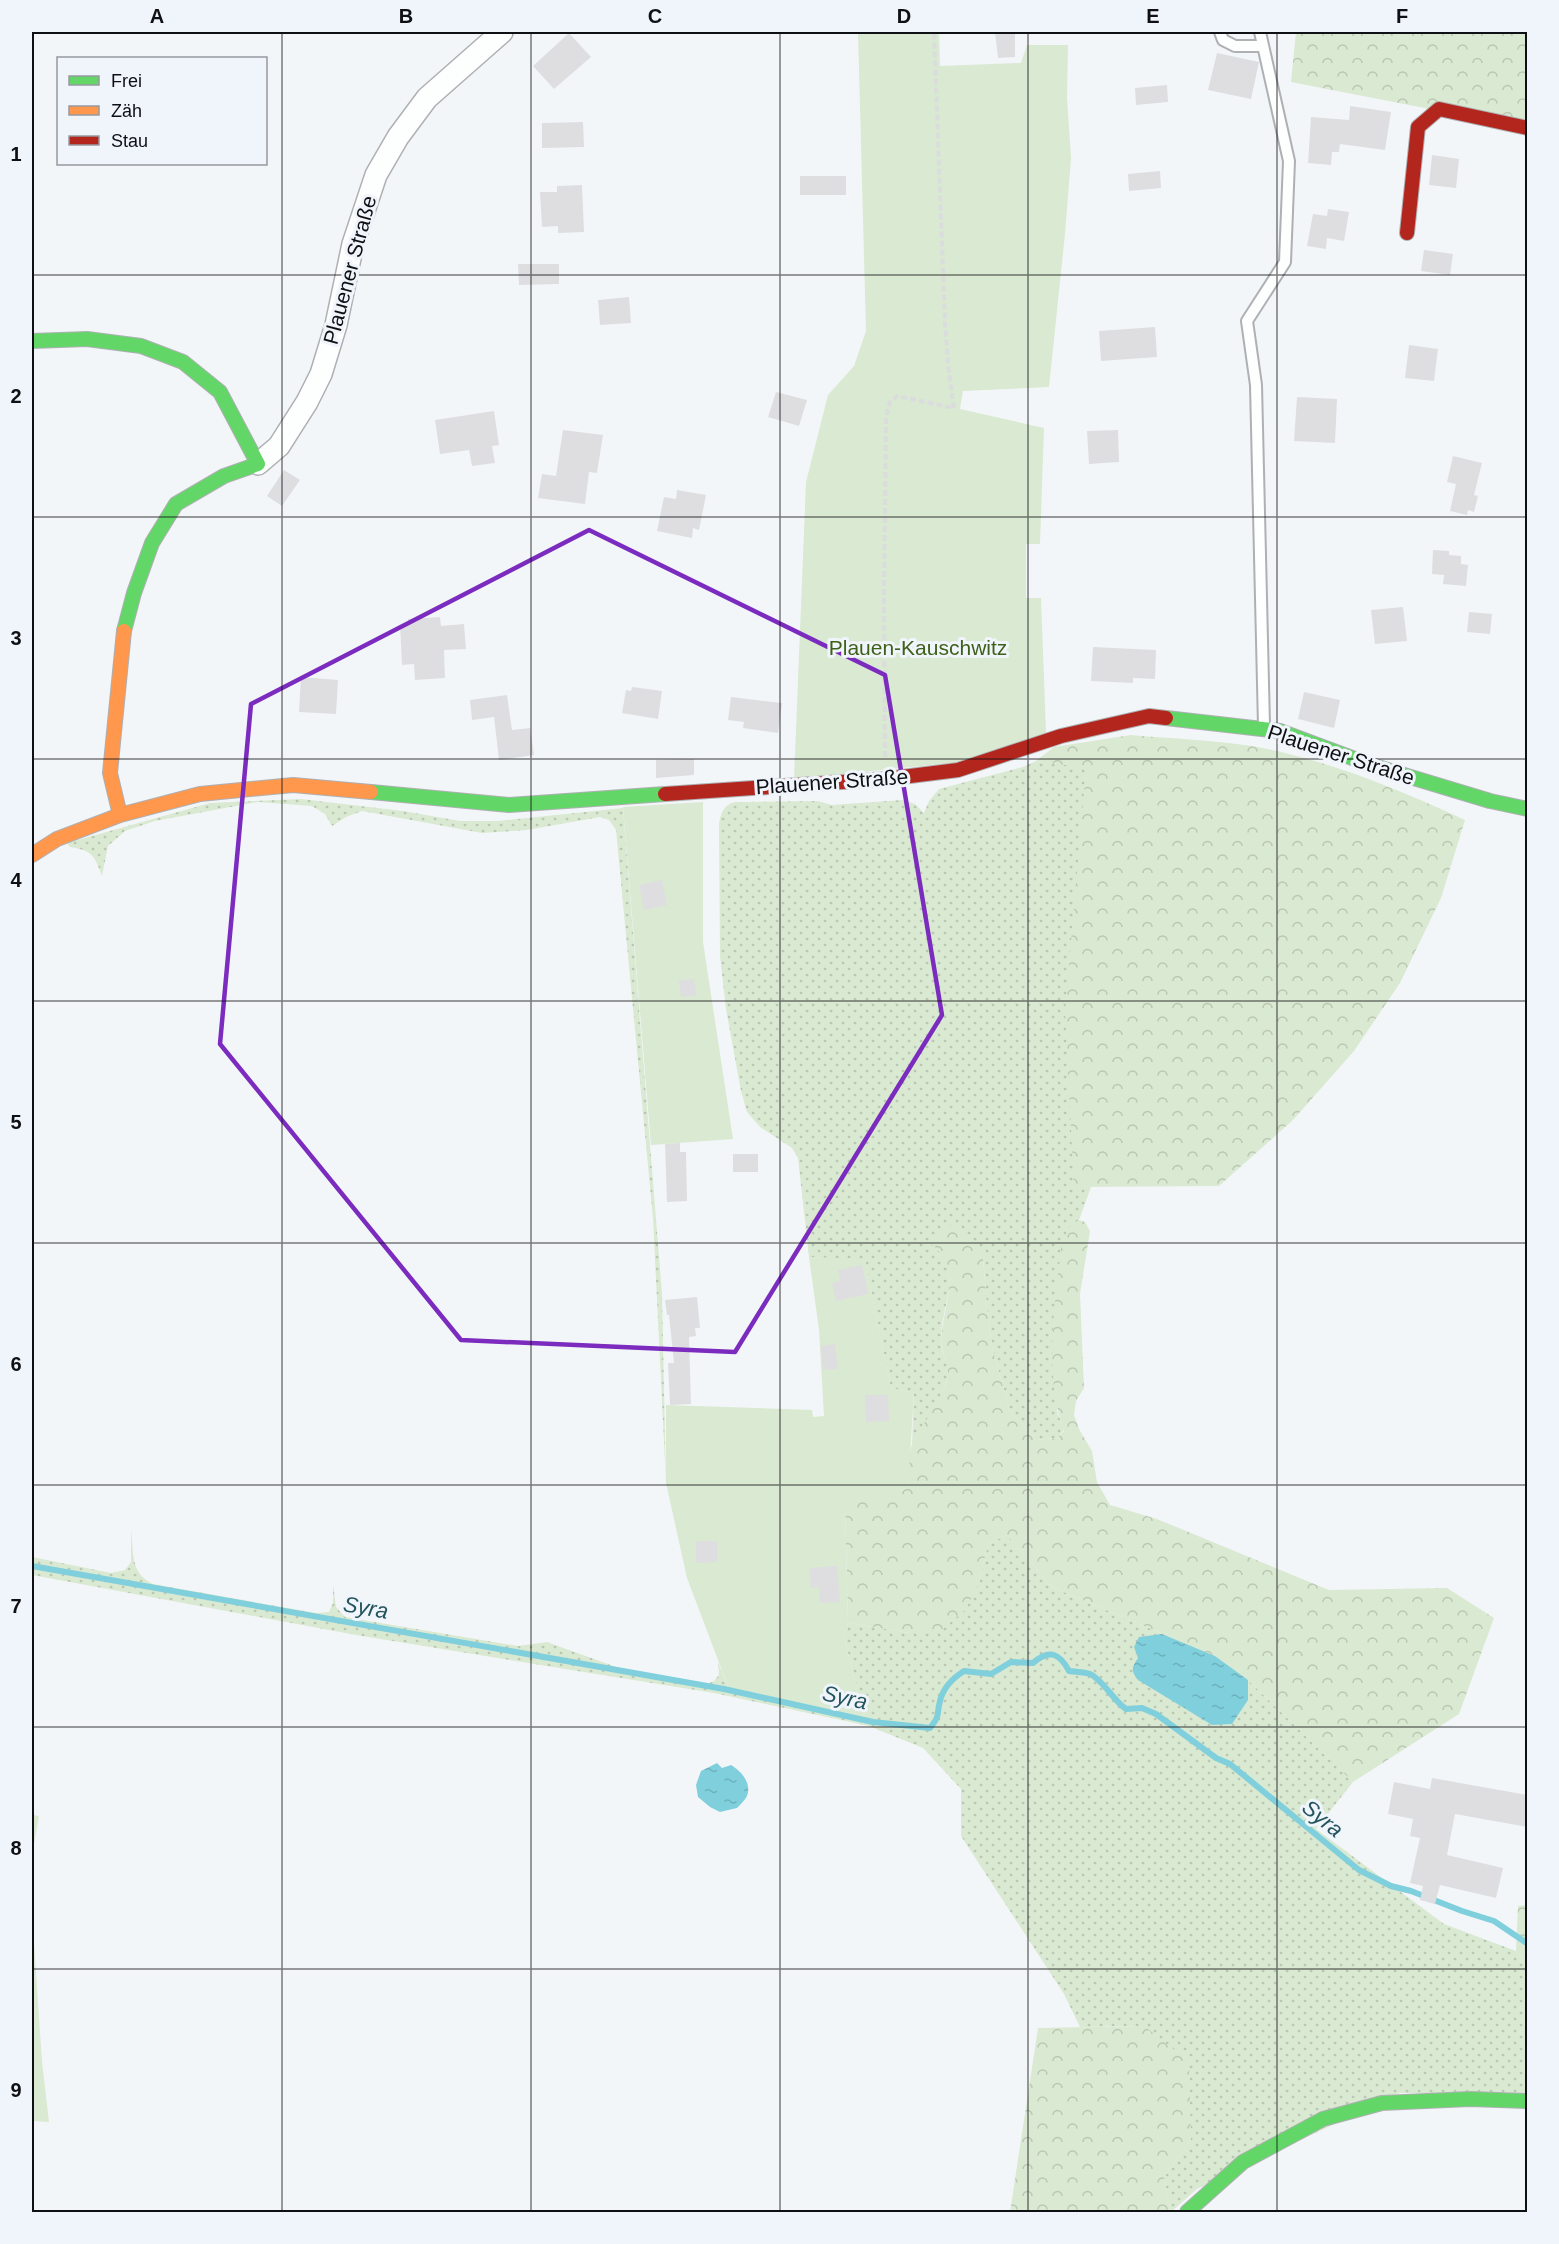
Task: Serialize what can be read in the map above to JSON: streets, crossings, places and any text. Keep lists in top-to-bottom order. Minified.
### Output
{"streets":{"street":["Plauener Straße"]},"water":["Syra"],"parks":["Plauen-Kauschwitz"],"legend":["Frei","Zäh","Stau"],"grid":{"columns":["A","B","C","D","E","F"],"rows":["1","2","3","4","5","6","7","8","9"]}}
